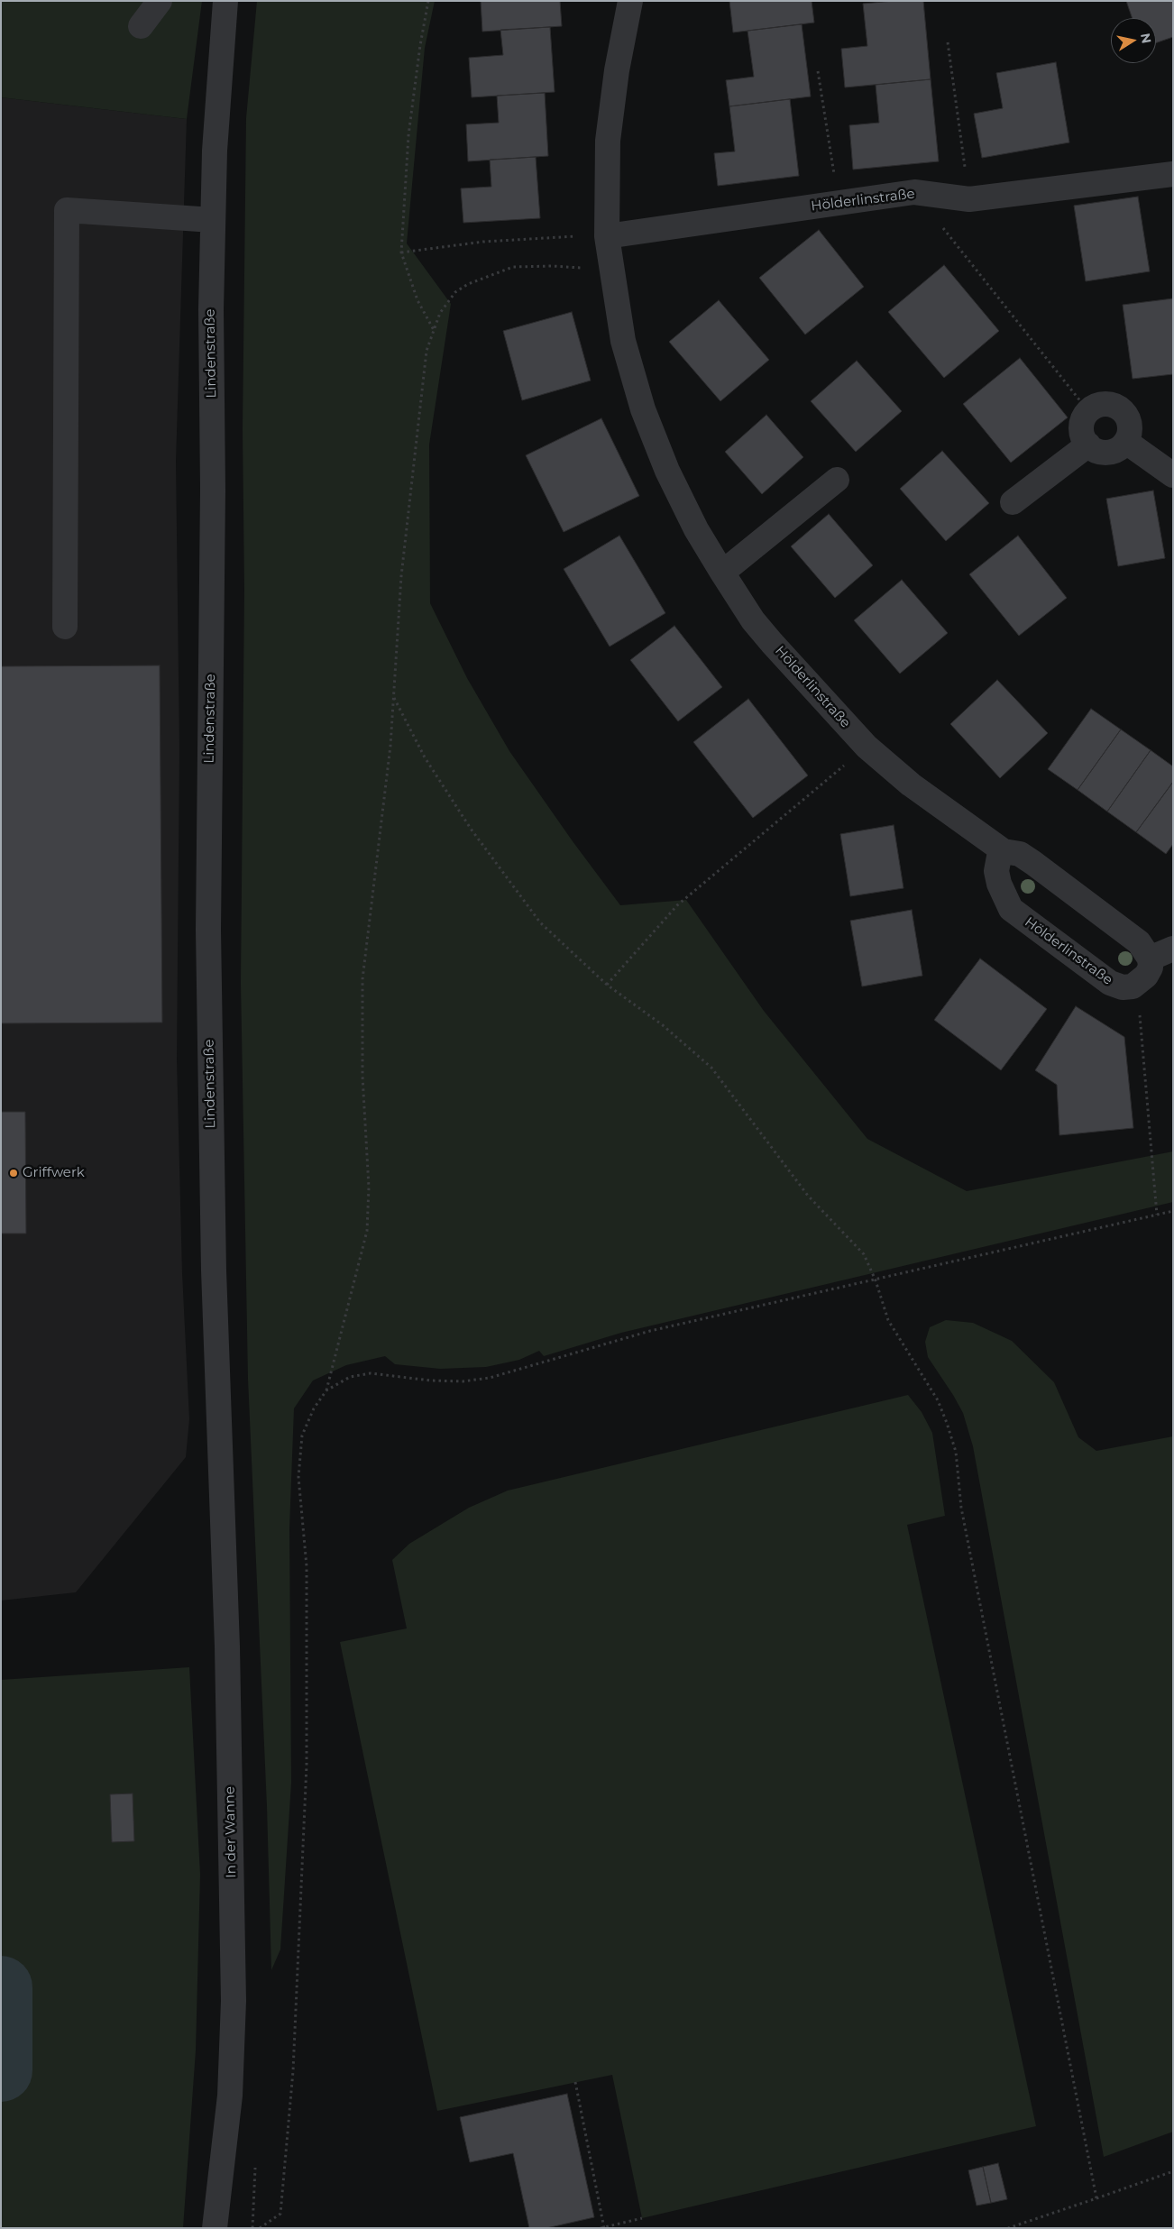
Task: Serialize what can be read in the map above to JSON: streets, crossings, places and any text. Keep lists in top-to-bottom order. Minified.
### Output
{"streets":{"street":["Hölderlinstraße","Lindenstraße","In der Wanne"]},"crossings":[["Lindenstraße","In der Wanne"]],"places":["Griffwerk"],"north":"right"}
